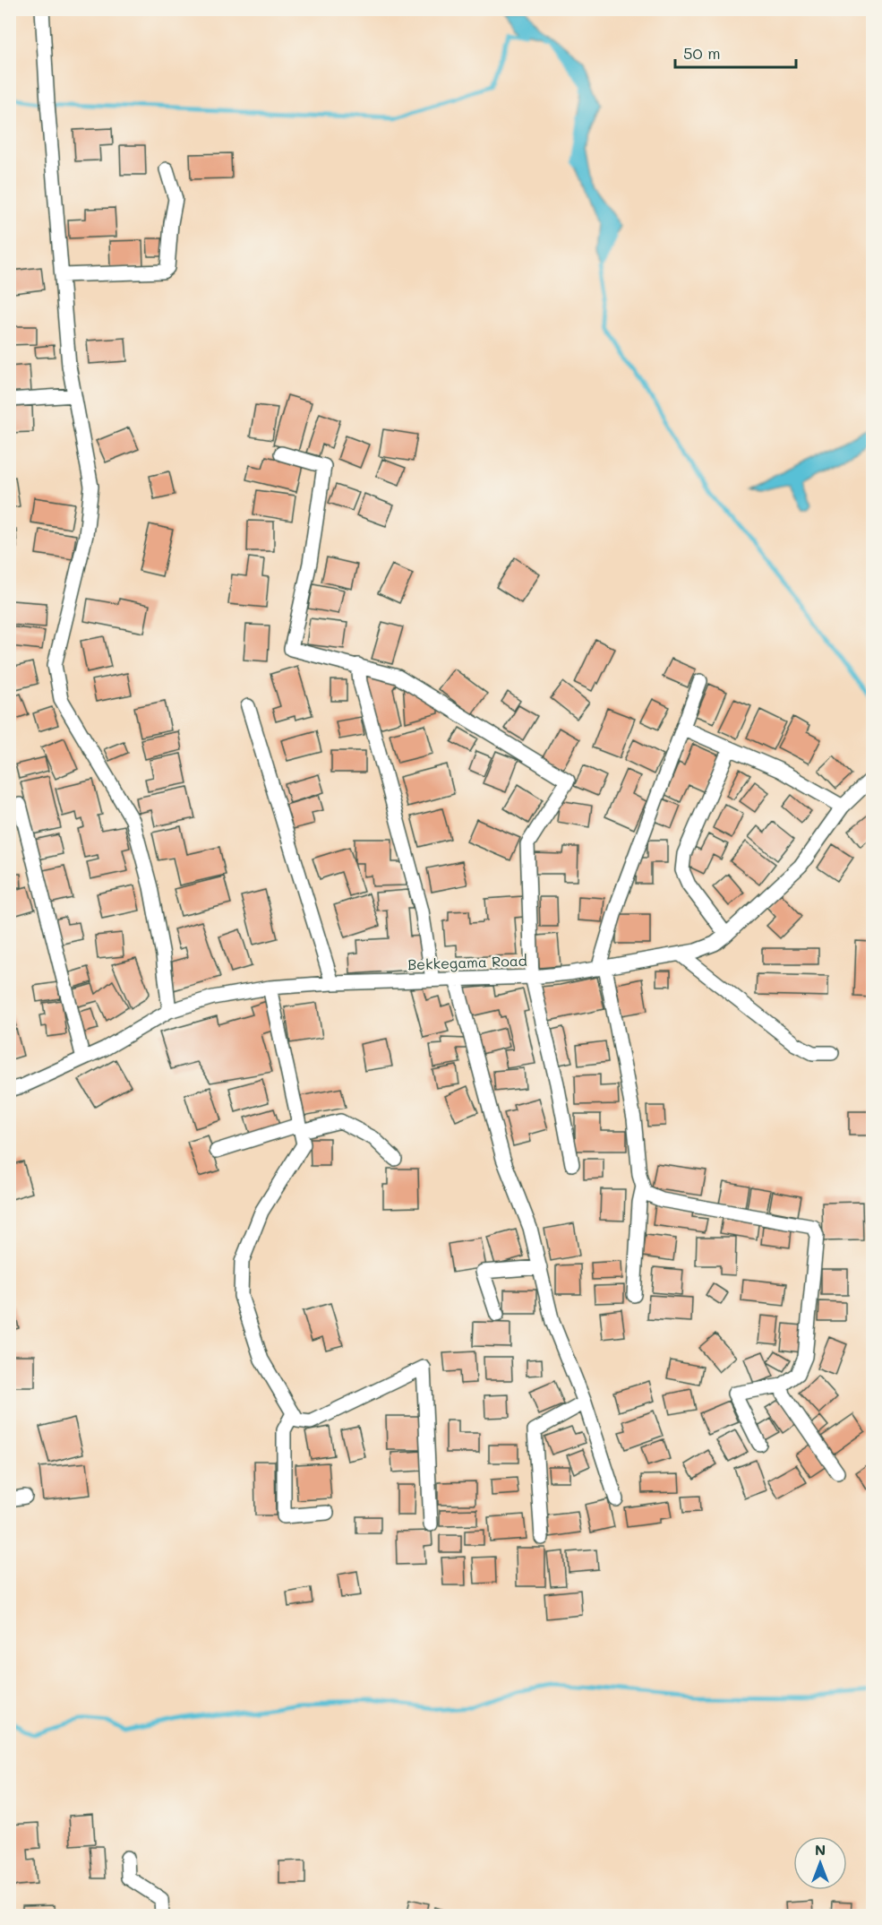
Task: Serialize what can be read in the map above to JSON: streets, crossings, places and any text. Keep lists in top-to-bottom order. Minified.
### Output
{"streets":{"street":["Bekkegama Road"]},"scale_bar":"50 m","north":"top"}
